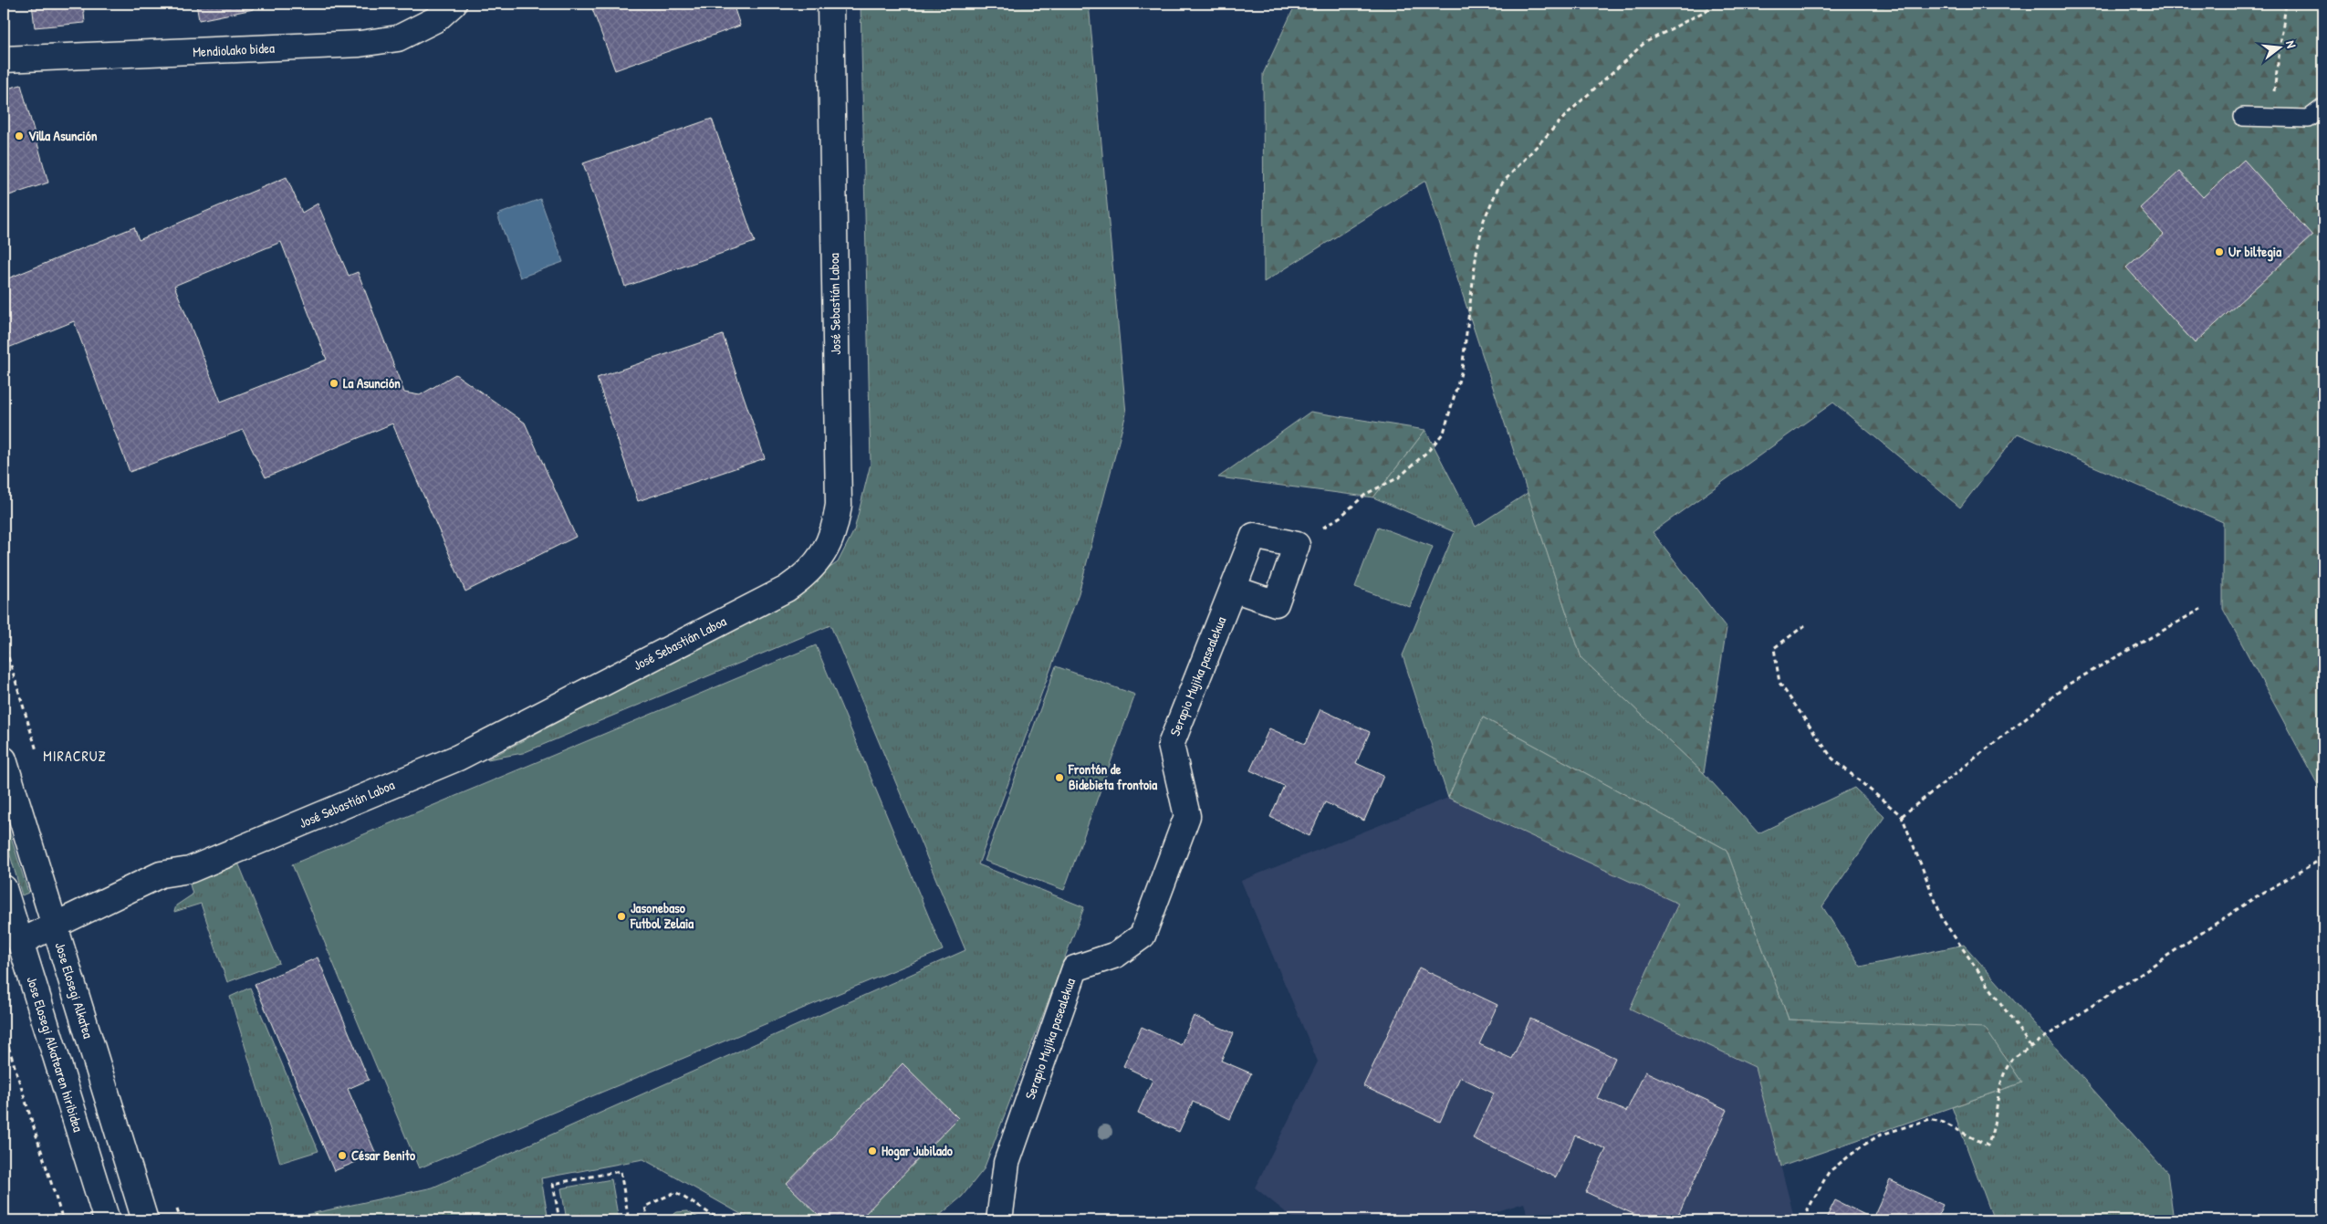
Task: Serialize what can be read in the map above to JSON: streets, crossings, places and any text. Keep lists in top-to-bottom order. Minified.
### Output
{"streets":{"street":["Mendiolako bidea","José Sebastián Laboa","Serapio Mujika pasealekua","Jose Elosegi Alkatea","Jose Elosegi Alkatearen hiribidea"]},"crossings":[["José Sebastián Laboa","Jose Elosegi Alkatea"],["José Sebastián Laboa","Jose Elosegi Alkatearen hiribidea"]],"districts":["MIRACRUZ"],"places":["Villa Asunción","Ur biltegia","La Asunción","Frontón de Bidebieta frontoia","Jasonebaso Futbol Zelaia","Hogar Jubilado","César Benito"],"north":"right"}
